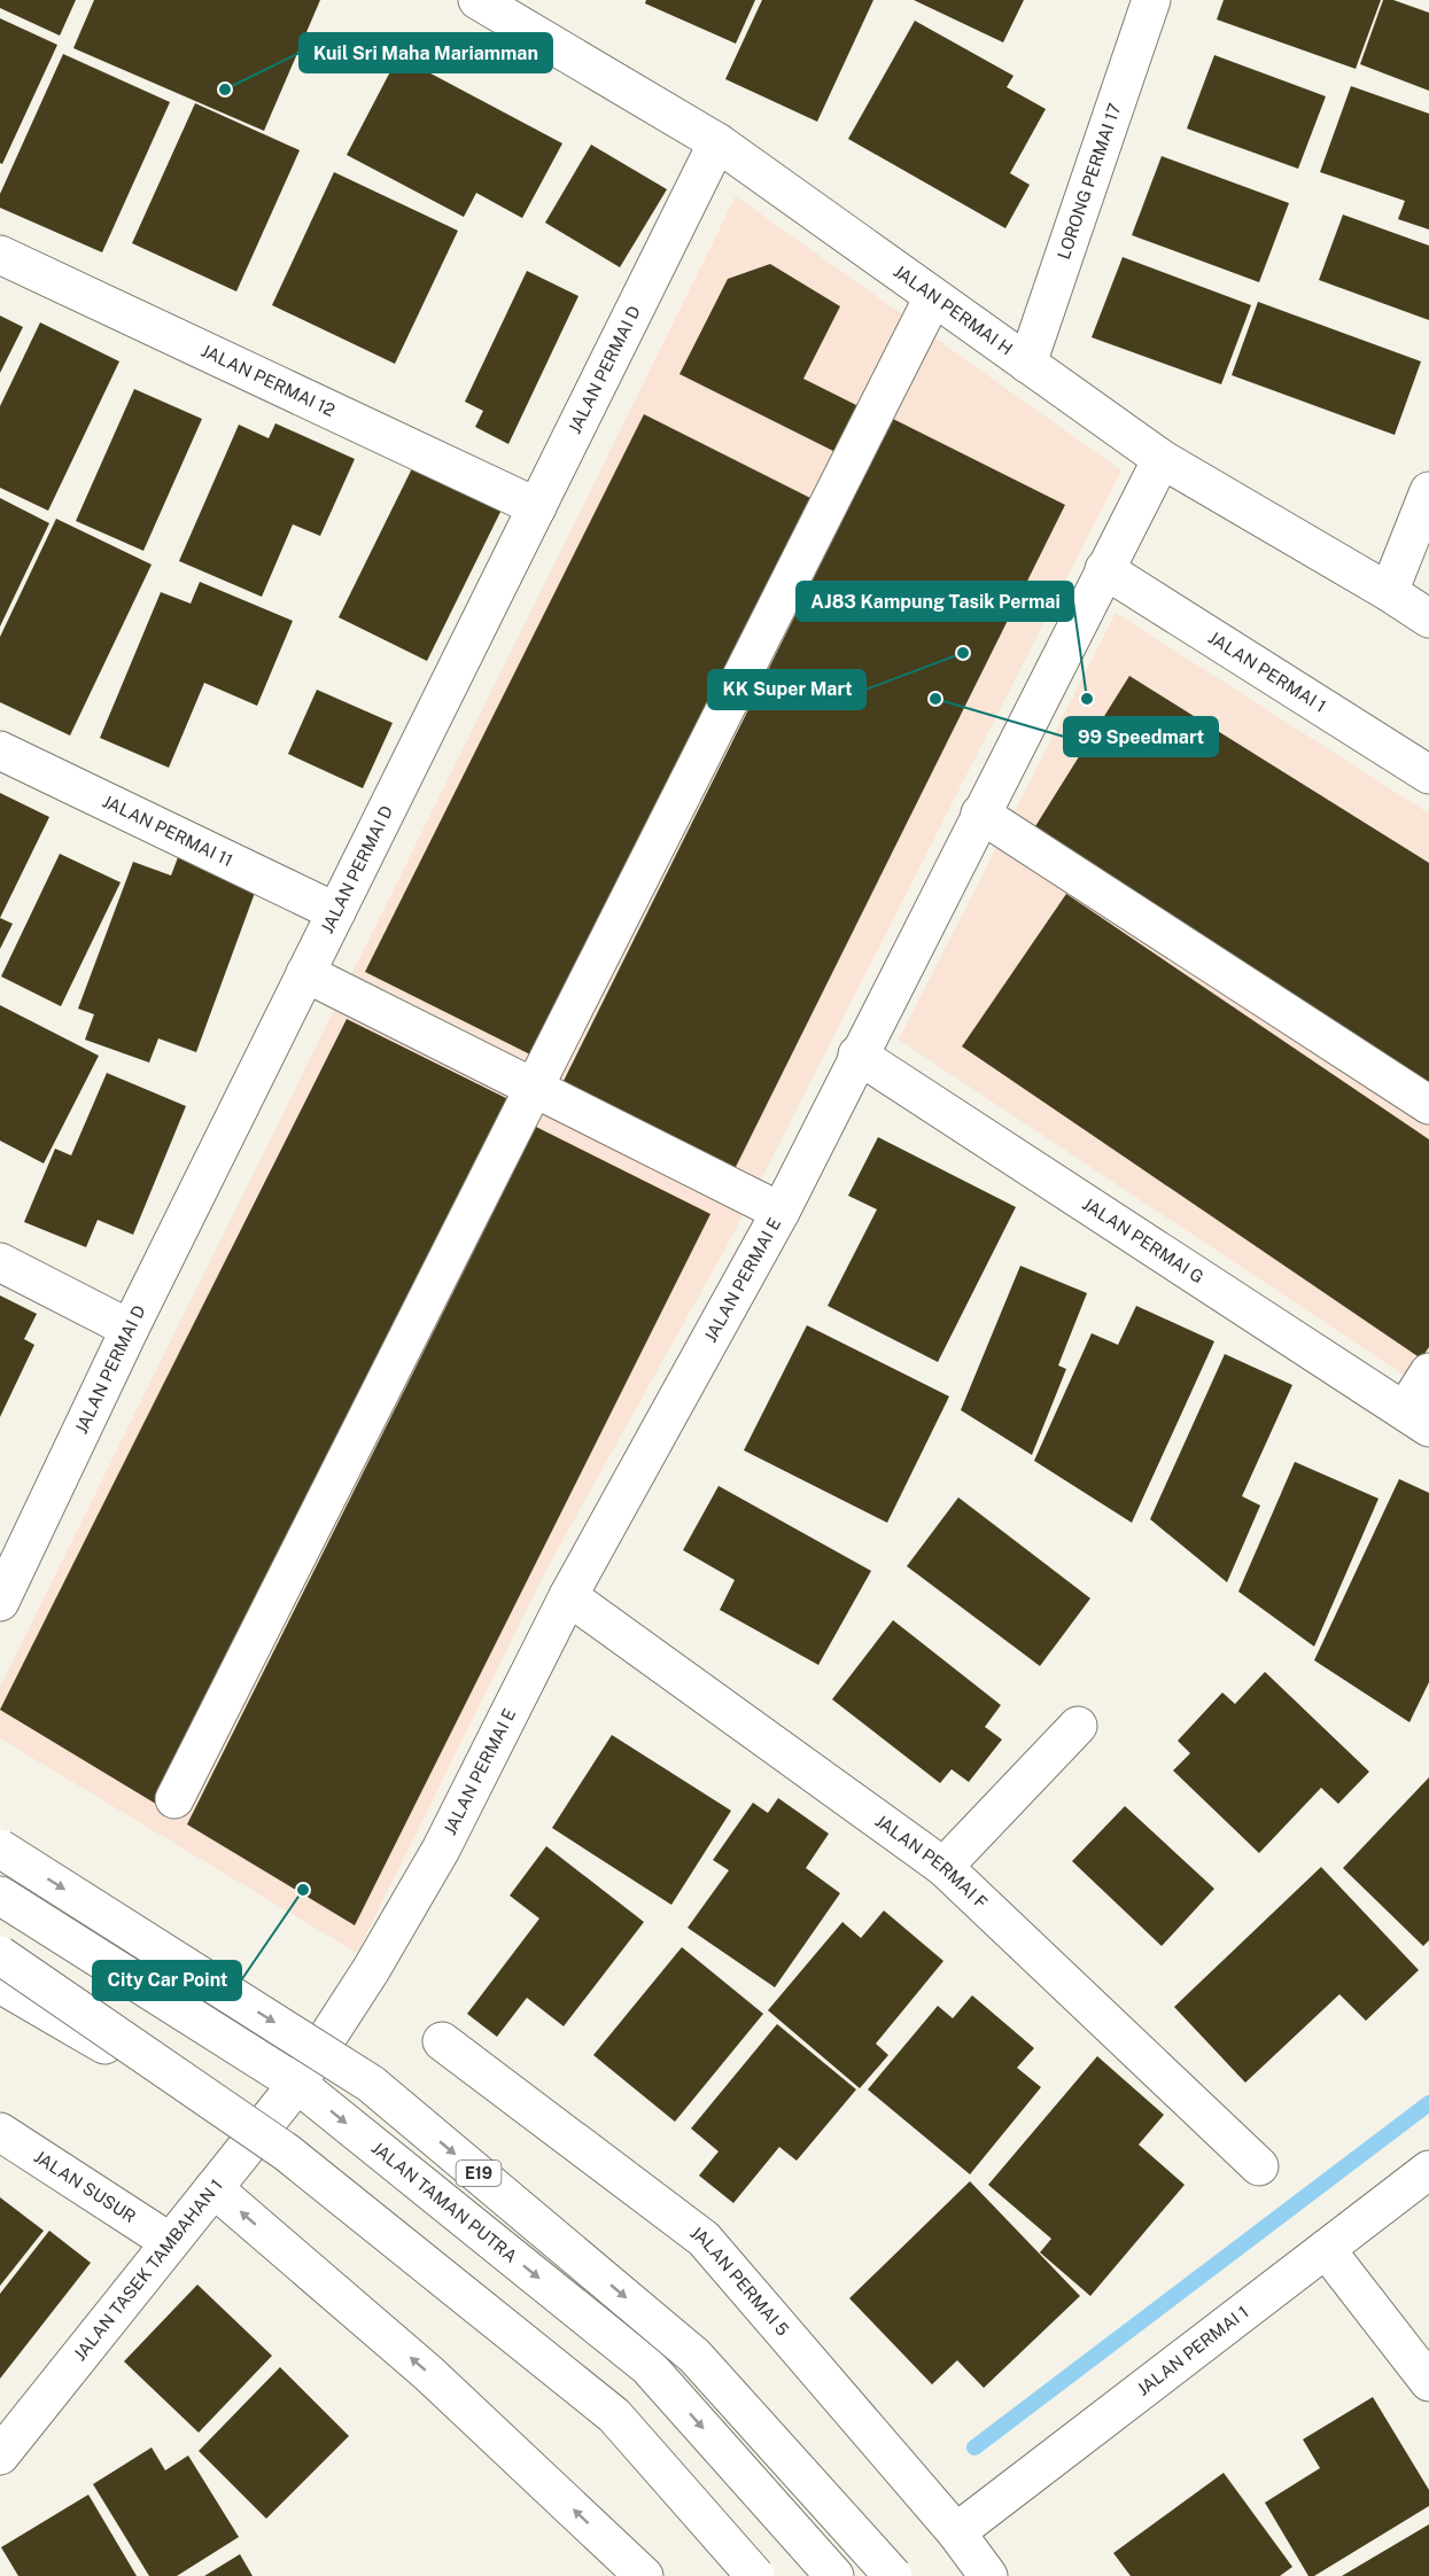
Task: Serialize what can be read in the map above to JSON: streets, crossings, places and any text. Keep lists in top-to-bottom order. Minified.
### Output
{"streets":{"main road":["LORONG PERMAI 17","JALAN PERMAI H","JALAN PERMAI D","JALAN PERMAI 12","JALAN PERMAI 1","JALAN PERMAI 11","JALAN PERMAI G","JALAN PERMAI E","JALAN PERMAI F","E19","JALAN SUSUR","JALAN TAMAN PUTRA","JALAN TASEK TAMBAHAN 1","JALAN PERMAI 5"]},"crossings":[["LORONG PERMAI 17","JALAN PERMAI H"],["JALAN PERMAI H","JALAN PERMAI D"],["JALAN PERMAI H","JALAN PERMAI E"],["JALAN PERMAI D","JALAN PERMAI 12"],["JALAN PERMAI D","JALAN PERMAI 11"],["JALAN PERMAI 1","JALAN PERMAI E"],["JALAN PERMAI 1","JALAN PERMAI 5"],["JALAN PERMAI G","JALAN PERMAI E"],["JALAN PERMAI E","JALAN PERMAI F"],["JALAN PERMAI E","JALAN TAMAN PUTRA"],["JALAN PERMAI E","JALAN TASEK TAMBAHAN 1"],["JALAN SUSUR","JALAN TASEK TAMBAHAN 1"],["JALAN TAMAN PUTRA","JALAN TASEK TAMBAHAN 1"]],"places":["Kuil Sri Maha Mariamman","KK Super Mart","99 Speedmart","AJ83 Kampung Tasik Permai","City Car Point"]}
